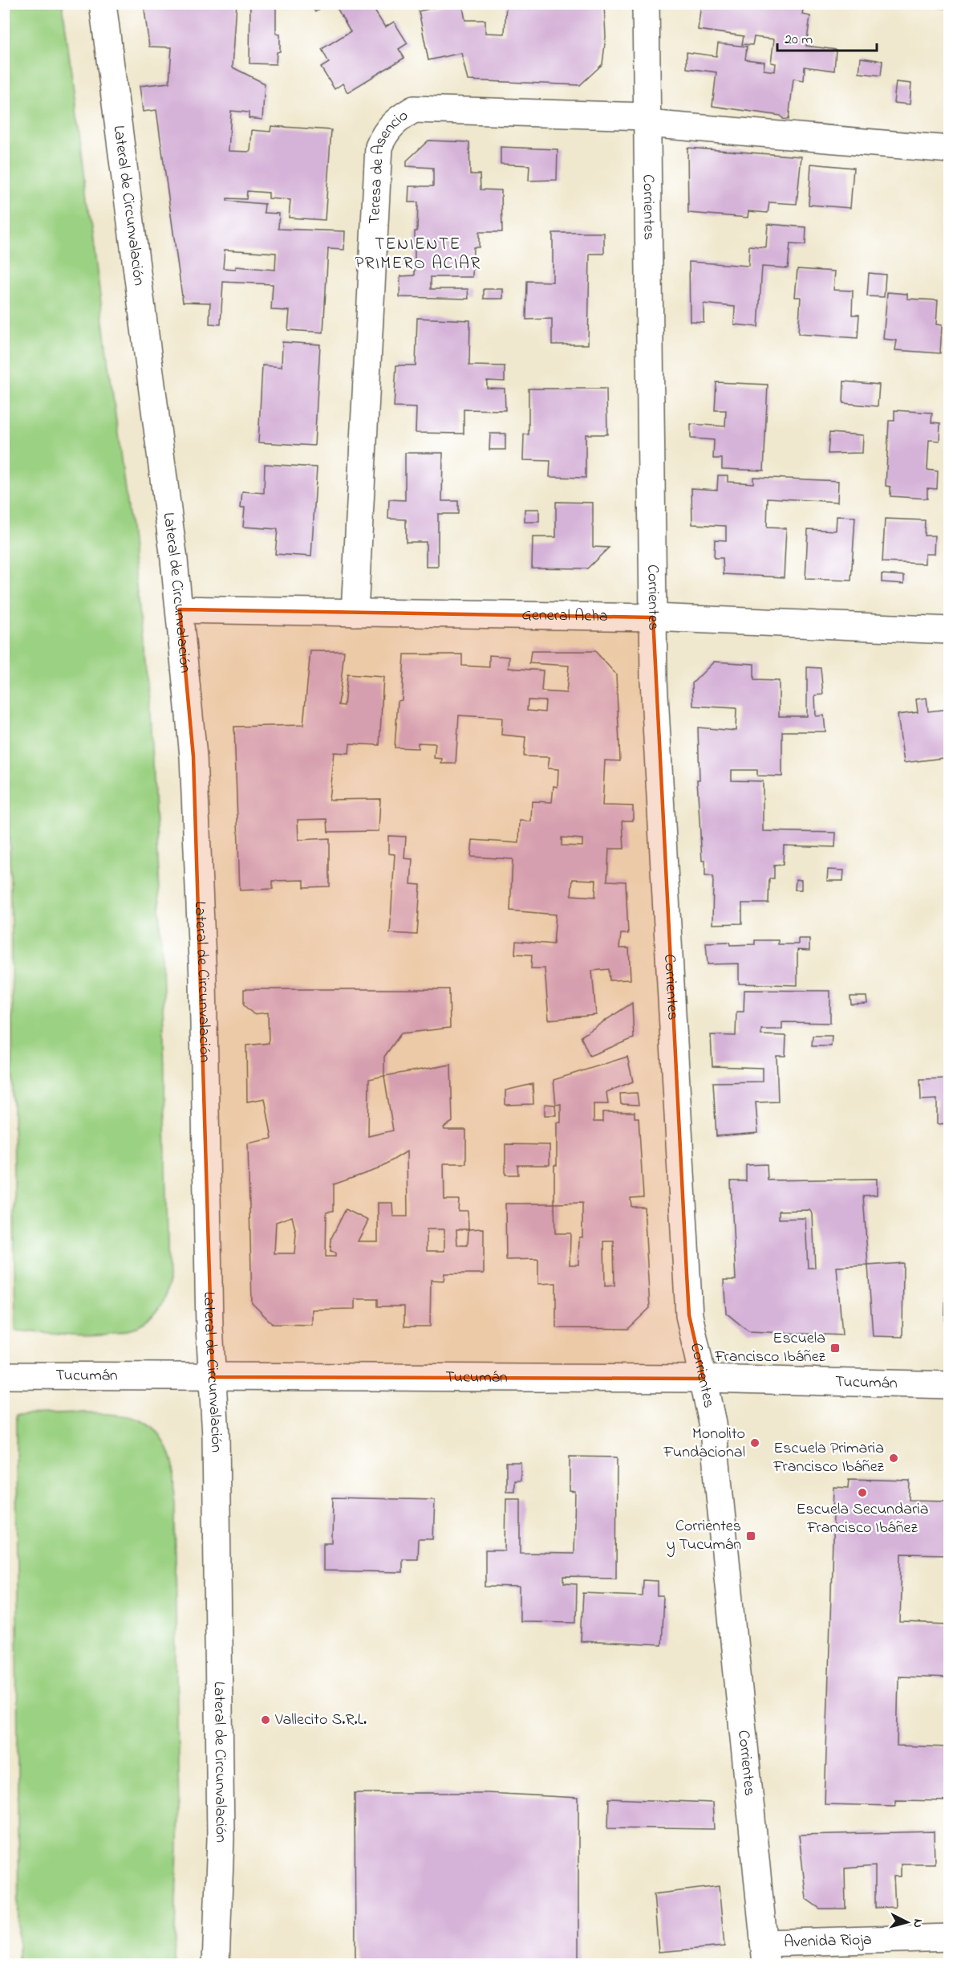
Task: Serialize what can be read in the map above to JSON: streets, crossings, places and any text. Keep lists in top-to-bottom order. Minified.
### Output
{"streets":{"street":["Teresa de Asencio","Lateral de Circunvalación","Corrientes","General Acha","Tucumán","Avenida Rioja"]},"crossings":[["Teresa de Asencio","Corrientes"],["Teresa de Asencio","General Acha"],["Lateral de Circunvalación","General Acha"],["Lateral de Circunvalación","Tucumán"],["Corrientes","General Acha"],["Corrientes","Tucumán"],["Corrientes","Avenida Rioja"]],"districts":["TENIENTE PRIMERO ACIAR"],"places":{"transit":["Escuela Francisco Ibáñez","Corrientes y Tucumán"],"other":["Monolito Fundacional","Escuela Primaria Francisco Ibáñez","Escuela Secundaria Francisco Ibáñez","Vallecito S.R.L."]},"scale_bar":"20 m","north":"right"}
